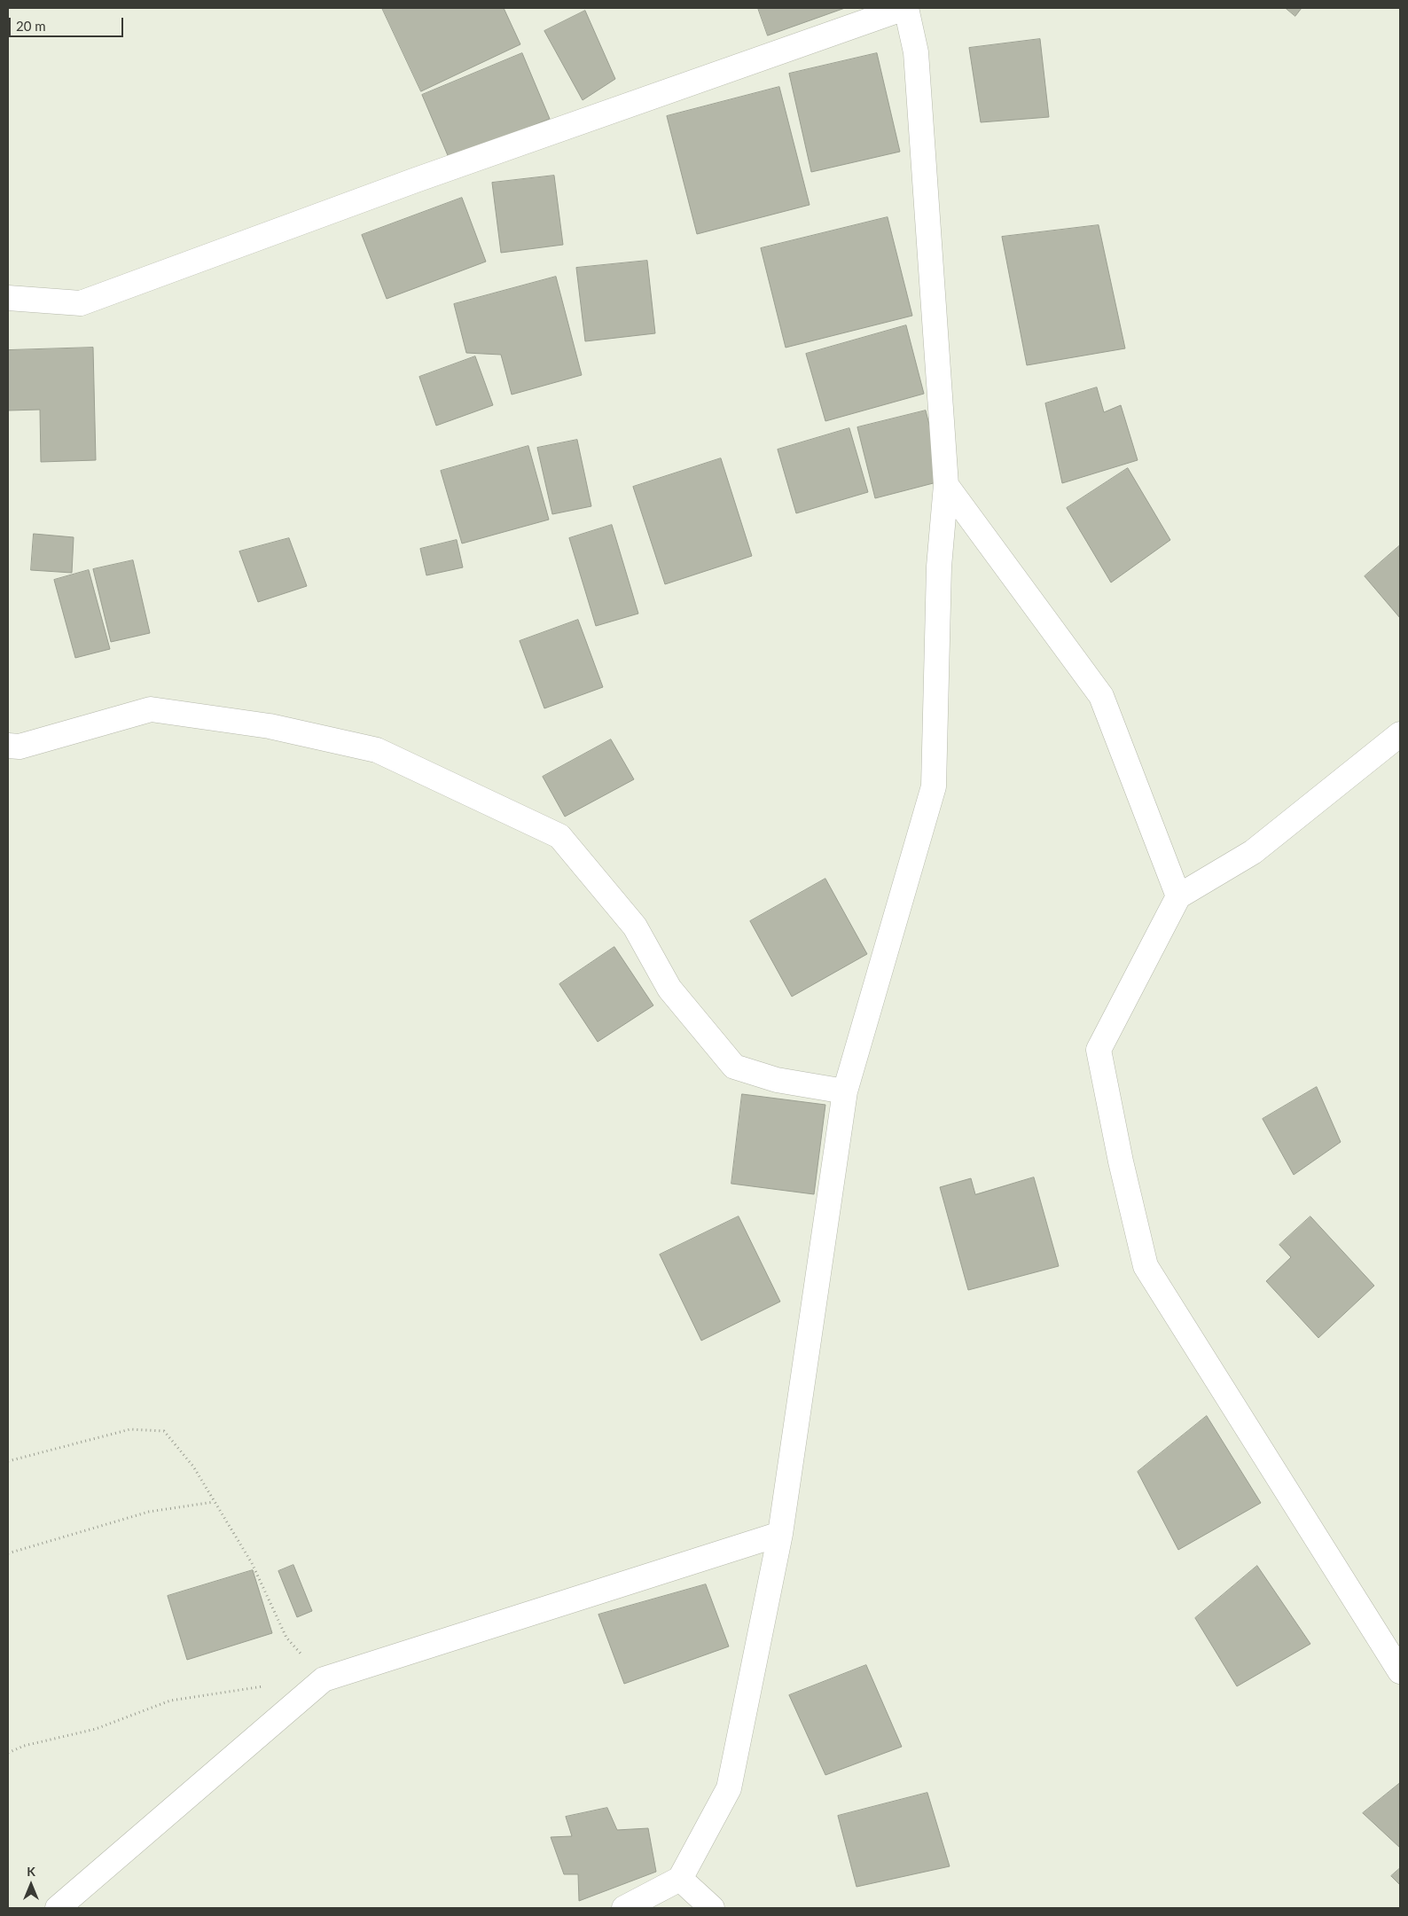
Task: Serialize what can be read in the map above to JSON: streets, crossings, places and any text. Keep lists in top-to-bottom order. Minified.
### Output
{"scale_bar":"20 m","north":"top"}
